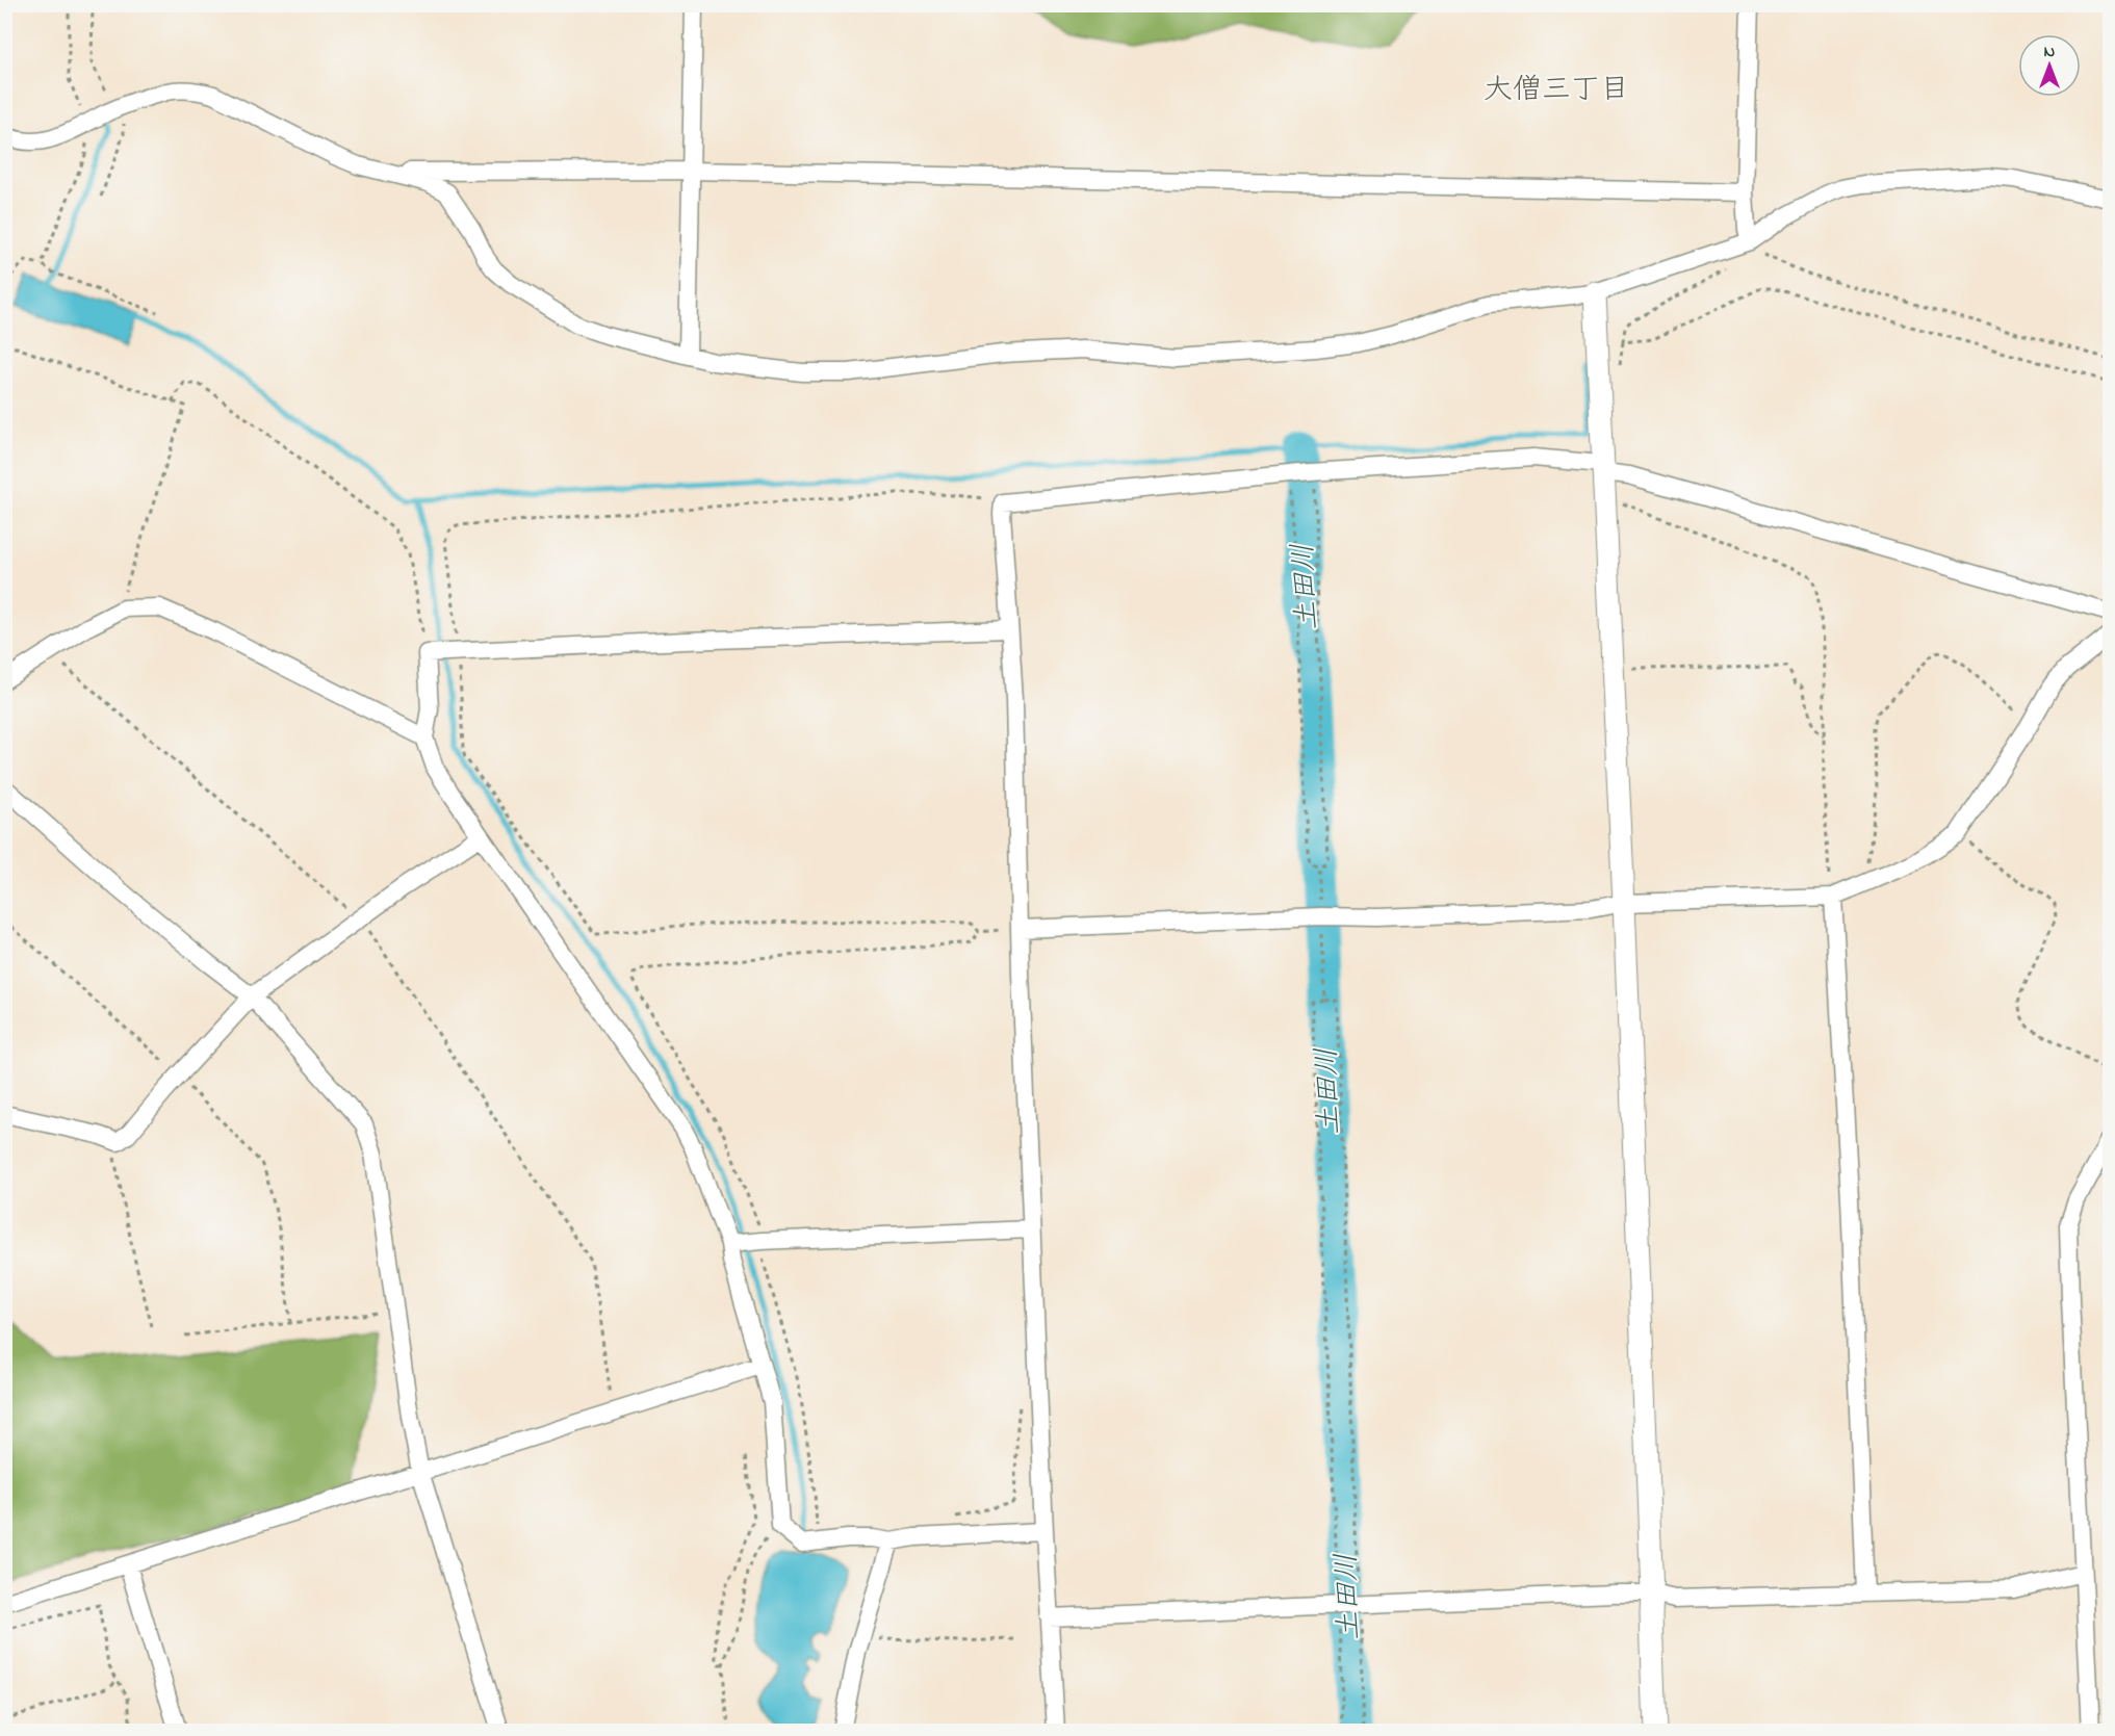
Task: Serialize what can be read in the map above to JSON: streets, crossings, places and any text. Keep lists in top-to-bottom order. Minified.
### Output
{"districts":["大僧三丁目"],"water":["土田川"],"north":"top"}
